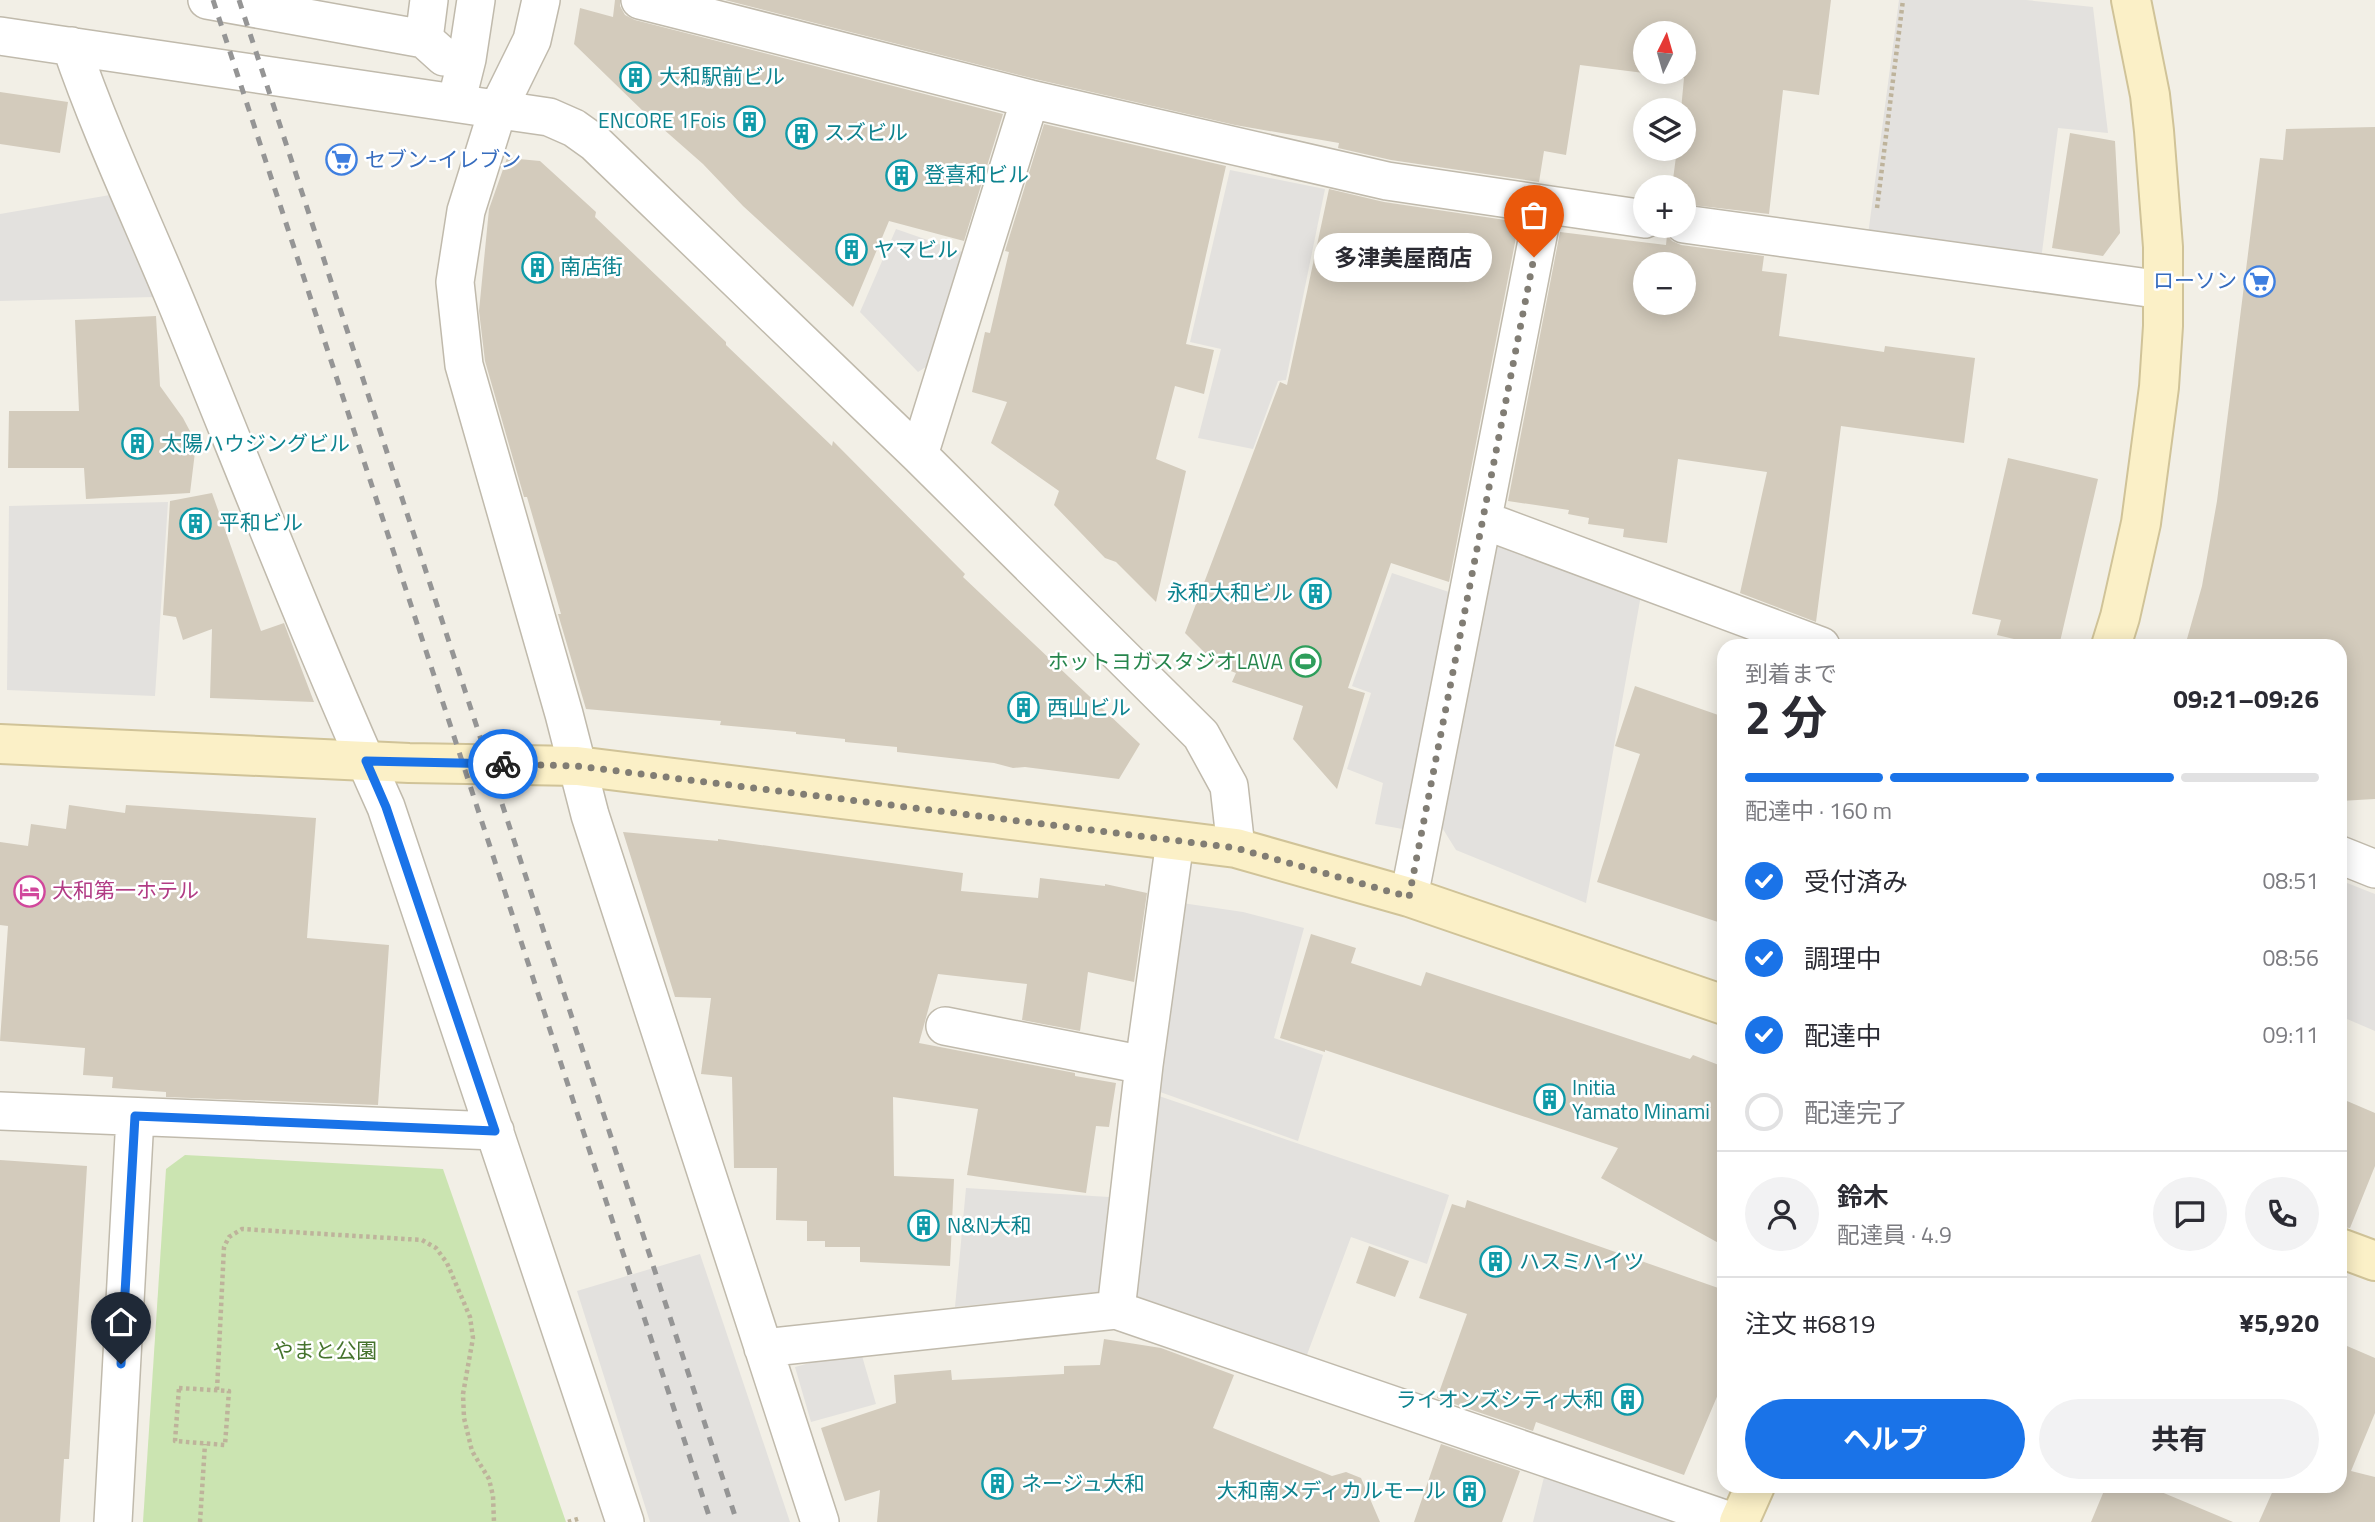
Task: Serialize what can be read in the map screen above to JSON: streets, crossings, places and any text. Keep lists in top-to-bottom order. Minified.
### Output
{"parks":["やまと公園"],"places":{"building":["大和駅前ビル","ENCORE 1Fois","スズビル","登喜和ビル","ヤマビル","南店街","太陽ハウジングビル","平和ビル","永和大和ビル","西山ビル","Initia Yamato Minami","N&N大和","ハスミハイツ","ライオンズシティ大和","ネージュ大和","大和南メディカルモール"],"supermarket":["セブン-イレブン","ローソン"],"other":["多津美屋商店"],"sports":["ホットヨガスタジオLAVA"],"hotel":["大和第一ホテル"]},"north":"top","page":{"map_buttons":["+","−"],"bubble":"多津美屋商店","heading":["2 分","到着まで","09:21–09:26"],"panel":["鈴木","配達員 · 4.9","注文 #6819","¥5,920"],"bar":"配達中 · 160 m","list":[["受付済み","08:51"],["調理中","08:56"],["配達中","09:11"],"配達完了"],"buttons":["ヘルプ","共有"]}}
